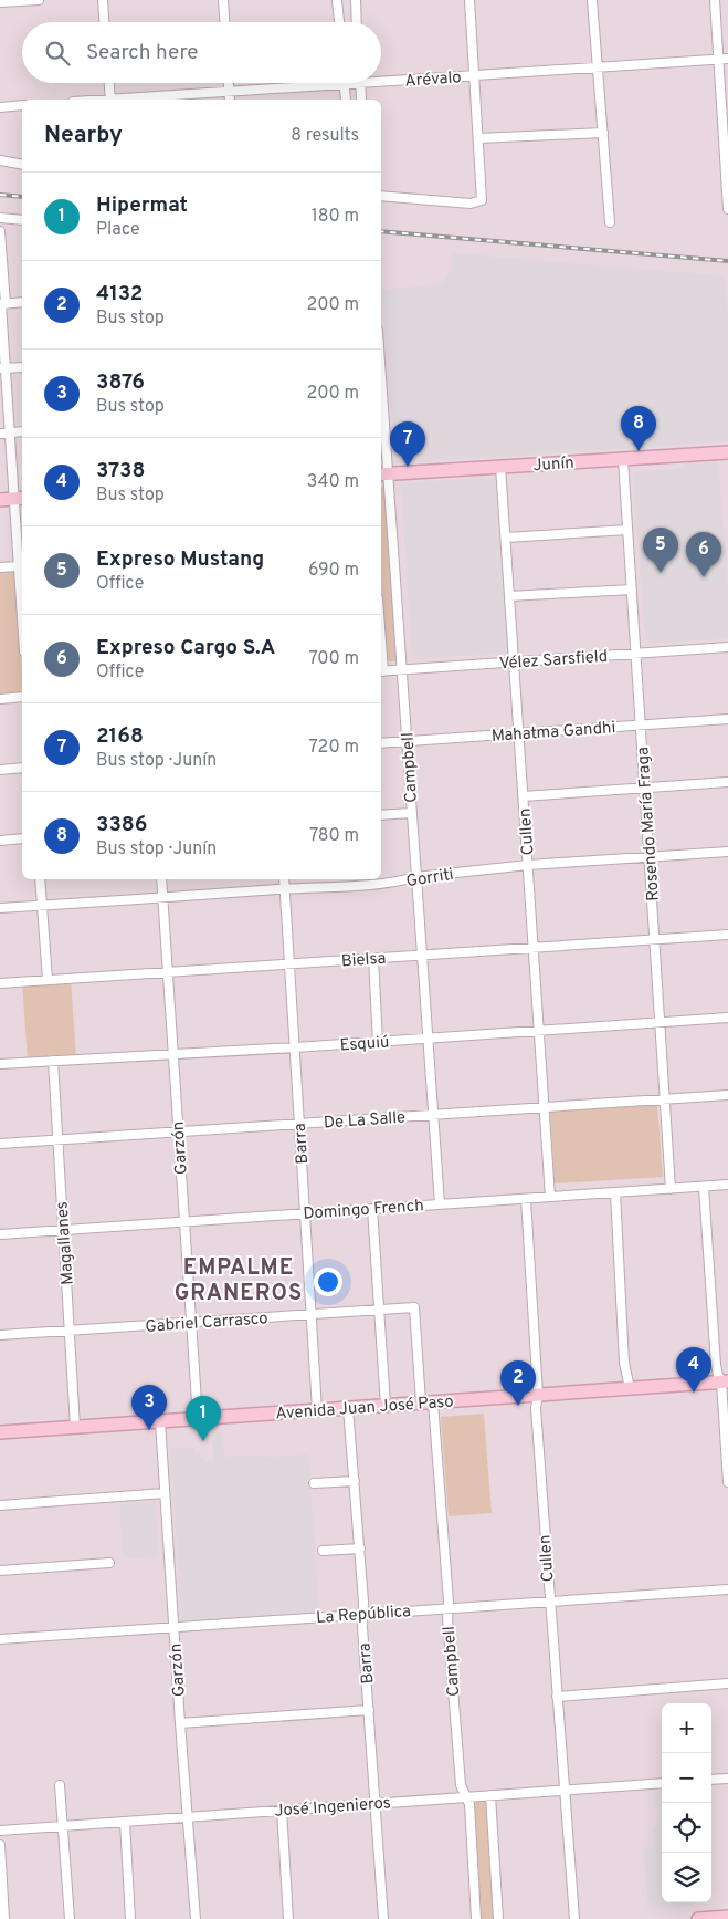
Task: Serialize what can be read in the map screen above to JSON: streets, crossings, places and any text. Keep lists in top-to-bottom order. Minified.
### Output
{"streets":{"main road":["Junín","Avenida Juan José Paso"],"street":["Arévalo","Vélez Sarsfield","Mahatma Gandhi","Campbell","Rosendo María Fraga","Cullen","Gorriti","Bielsa","Esquiú","De La Salle","Barra","Garzón","Domingo French","Magallanes","Gabriel Carrasco","La República","José Ingenieros"]},"crossings":[["Junín","Campbell"],["Junín","Rosendo María Fraga"],["Junín","Cullen"],["Vélez Sarsfield","Campbell"],["Vélez Sarsfield","Rosendo María Fraga"],["Vélez Sarsfield","Cullen"],["Mahatma Gandhi","Campbell"],["Mahatma Gandhi","Rosendo María Fraga"],["Mahatma Gandhi","Cullen"],["Campbell","Gorriti"],["Campbell","Bielsa"],["Campbell","Esquiú"],["Campbell","De La Salle"],["Campbell","Domingo French"],["Campbell","Gabriel Carrasco"],["Campbell","Avenida Juan José Paso"],["Campbell","La República"],["Campbell","José Ingenieros"],["Rosendo María Fraga","Gorriti"],["Rosendo María Fraga","Bielsa"],["Rosendo María Fraga","Esquiú"],["Rosendo María Fraga","De La Salle"],["Rosendo María Fraga","Domingo French"],["Cullen","Gorriti"],["Cullen","Bielsa"],["Cullen","Esquiú"],["Cullen","De La Salle"],["Cullen","Domingo French"],["Cullen","Avenida Juan José Paso"],["Cullen","La República"],["Cullen","José Ingenieros"],["Gorriti","Barra"],["Gorriti","Garzón"],["Bielsa","Barra"],["Bielsa","Garzón"],["Esquiú","Barra"],["Esquiú","Garzón"],["Esquiú","Magallanes"],["De La Salle","Barra"],["De La Salle","Garzón"],["De La Salle","Magallanes"],["Barra","Domingo French"],["Barra","Gabriel Carrasco"],["Barra","Avenida Juan José Paso"],["Barra","La República"],["Barra","José Ingenieros"],["Garzón","Domingo French"],["Garzón","Gabriel Carrasco"],["Garzón","Avenida Juan José Paso"],["Garzón","La República"],["Garzón","José Ingenieros"],["Domingo French","Magallanes"],["Magallanes","Gabriel Carrasco"],["Magallanes","Avenida Juan José Paso"]],"districts":["EMPALME GRANEROS"],"page":{"search":"Search here","heading":["Nearby","8 results"],"list":[{"mark":"1","name":"Hipermat","note":"Place","value":"180 m"},{"mark":"2","name":"4132","note":"Bus stop","value":"200 m"},{"mark":"3","name":"3876","note":"Bus stop","value":"200 m"},{"mark":"4","name":"3738","note":"Bus stop","value":"340 m"},{"mark":"5","name":"Expreso Mustang","note":"Office","value":"690 m"},{"mark":"6","name":"Expreso Cargo S.A","note":"Office","value":"700 m"},{"mark":"7","name":"2168","note":"Bus stop · Junín","value":"720 m"},{"mark":"8","name":"3386","note":"Bus stop · Junín","value":"780 m"}],"pins":["8","7","5","6","4","2","3","1"],"map_buttons":["+","−"]}}
